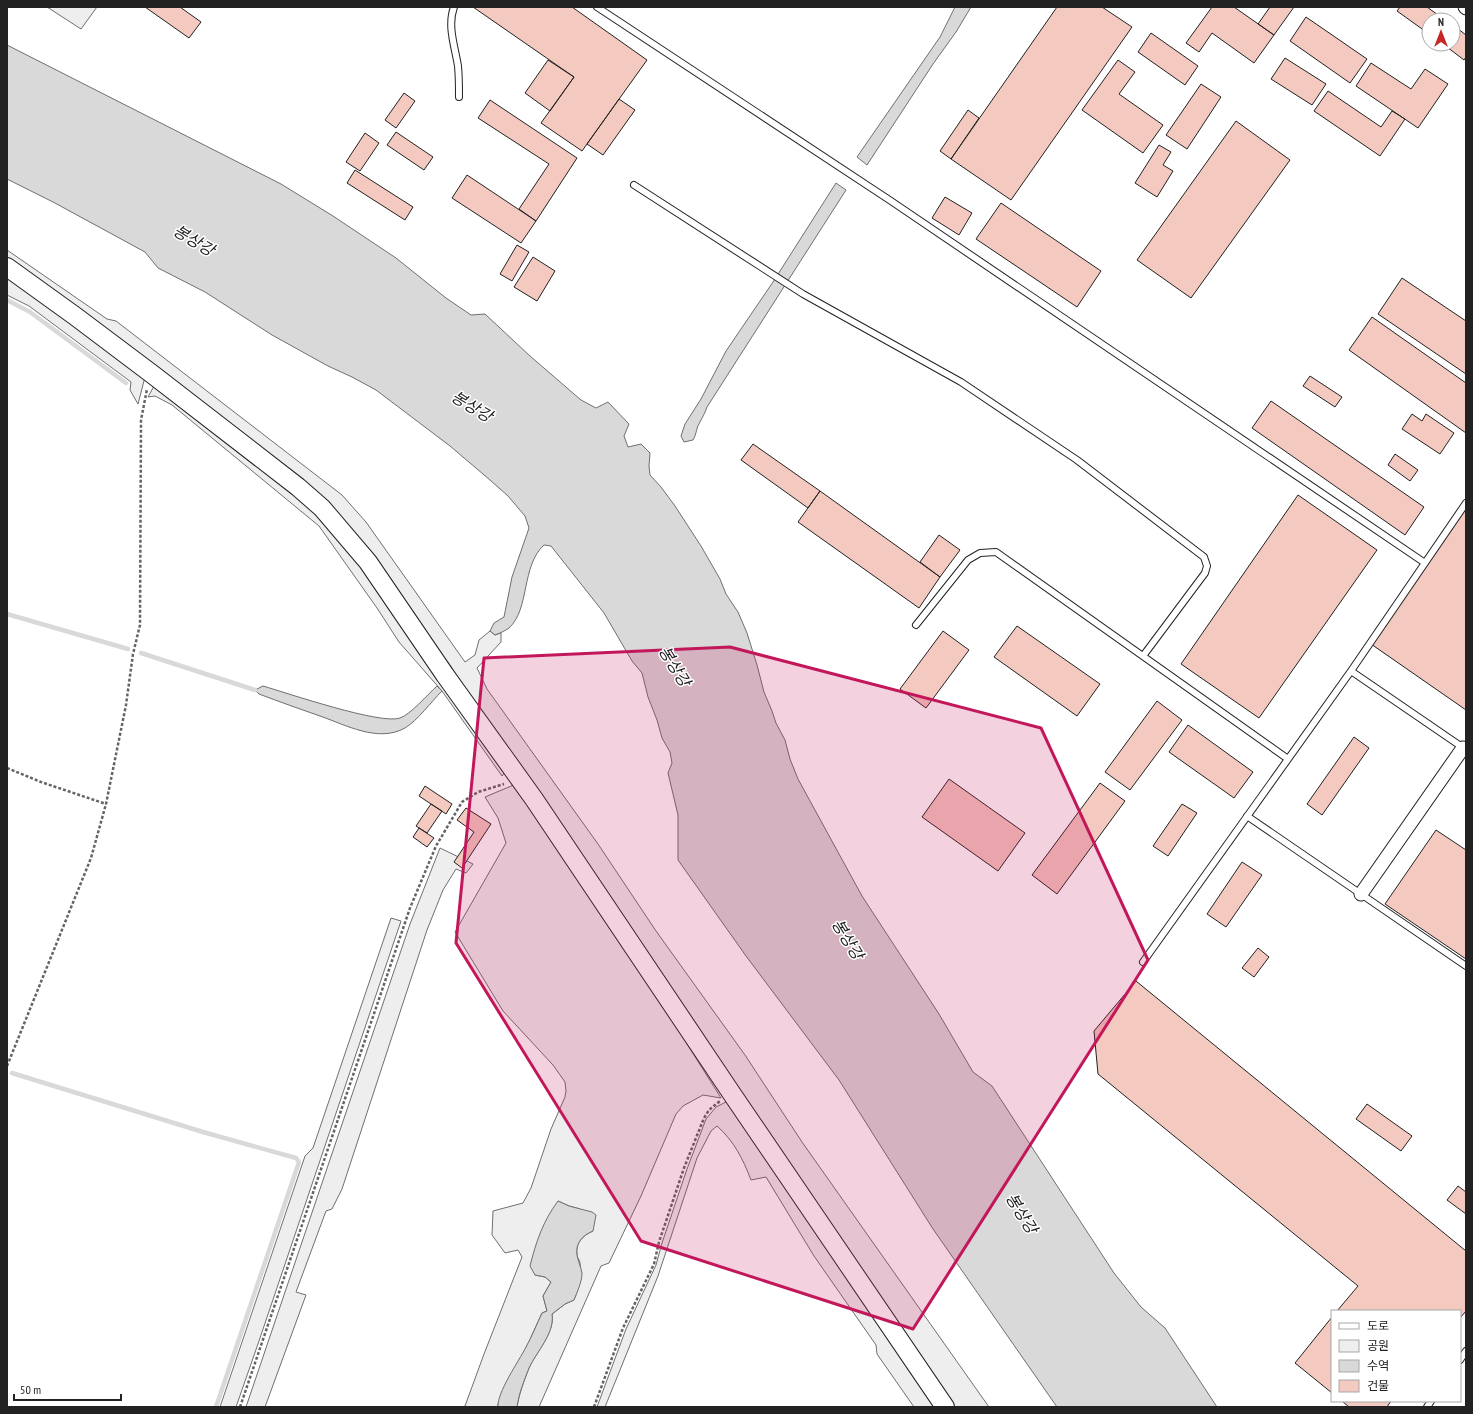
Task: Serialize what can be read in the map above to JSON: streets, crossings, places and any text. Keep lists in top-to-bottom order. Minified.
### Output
{"water":["봉상강"],"legend":["도로","공원","수역","건물"],"scale_bar":"50 m","north":"top"}
